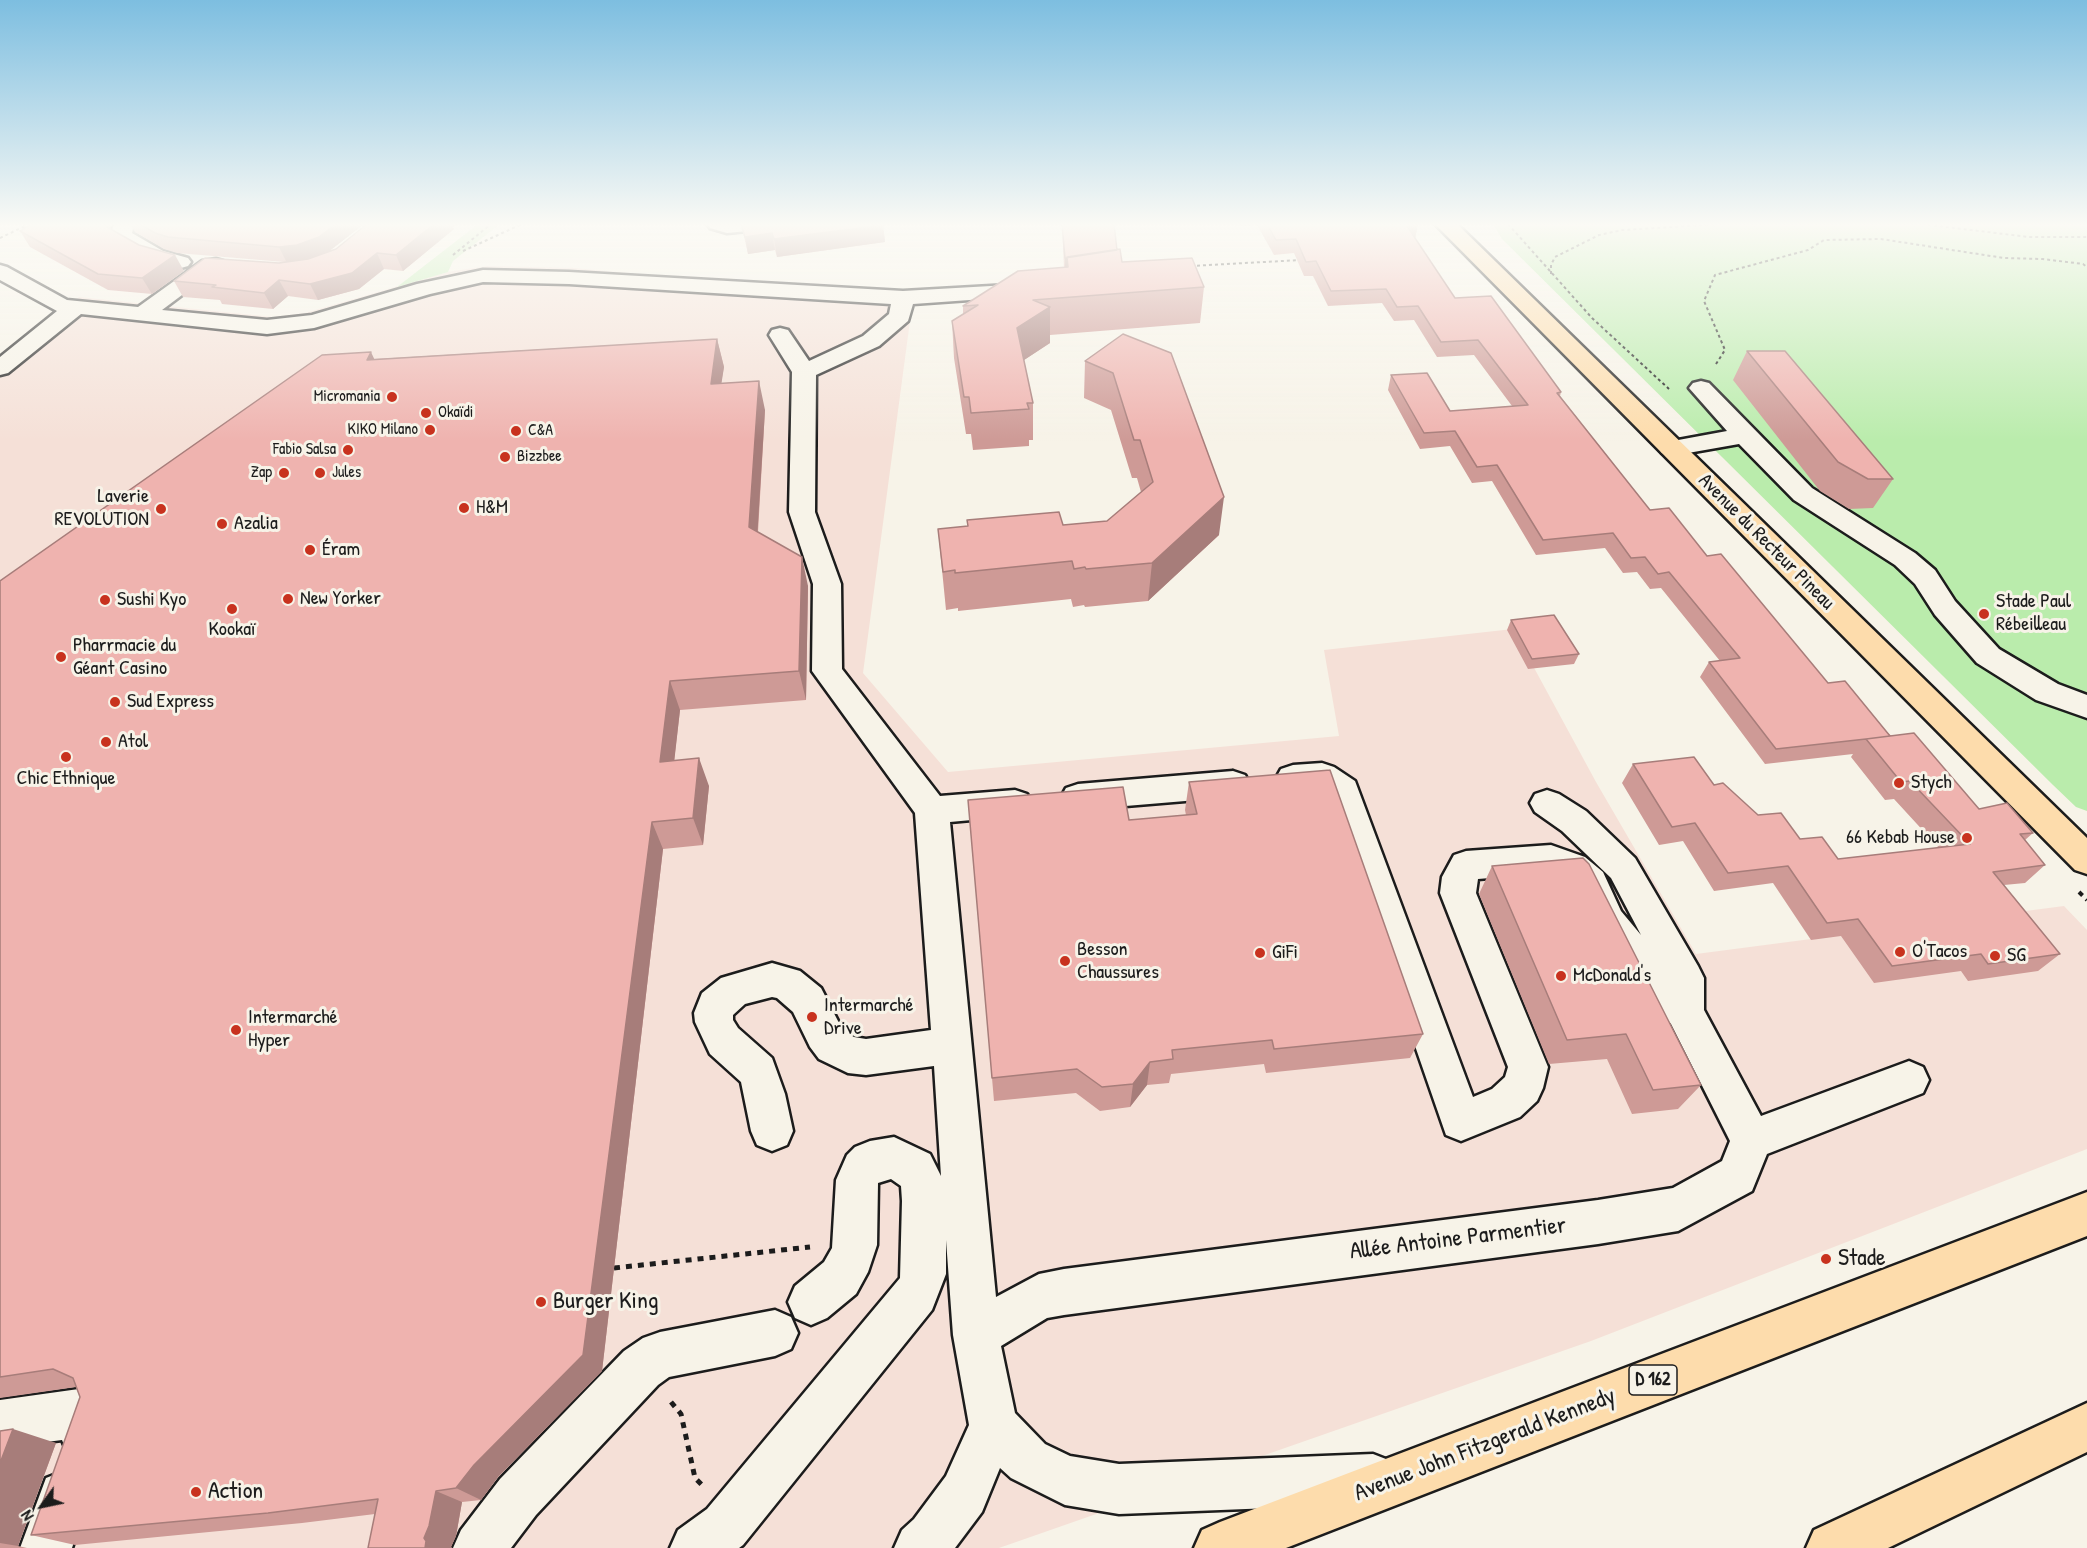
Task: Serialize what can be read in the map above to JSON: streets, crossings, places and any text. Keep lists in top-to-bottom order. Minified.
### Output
{"streets":{"main road":["Avenue du Recteur Pineau","D 162","Avenue John Fitzgerald Kennedy"],"street":["Allée Antoine Parmentier"]},"places":["Micromania","Okaïdi","KIKO Milano","C&A","Fabio Salsa","Bizzbee","Zap","Jules","H&M","Laverie REVOLUTION","Azalia","Éram","New Yorker","Sushi Kyo","Kookaï","Stade Paul Rébeilleau","Pharrmacie du Géant Casino","Sud Express","Atol","Chic Ethnique","Stych","66 Kebab House","O'Tacos","GiFi","SG","Besson Chaussures","McDonald's","Intermarché Drive","Intermarché Hyper","Stade","Burger King","Action"],"north":"bottom left"}
